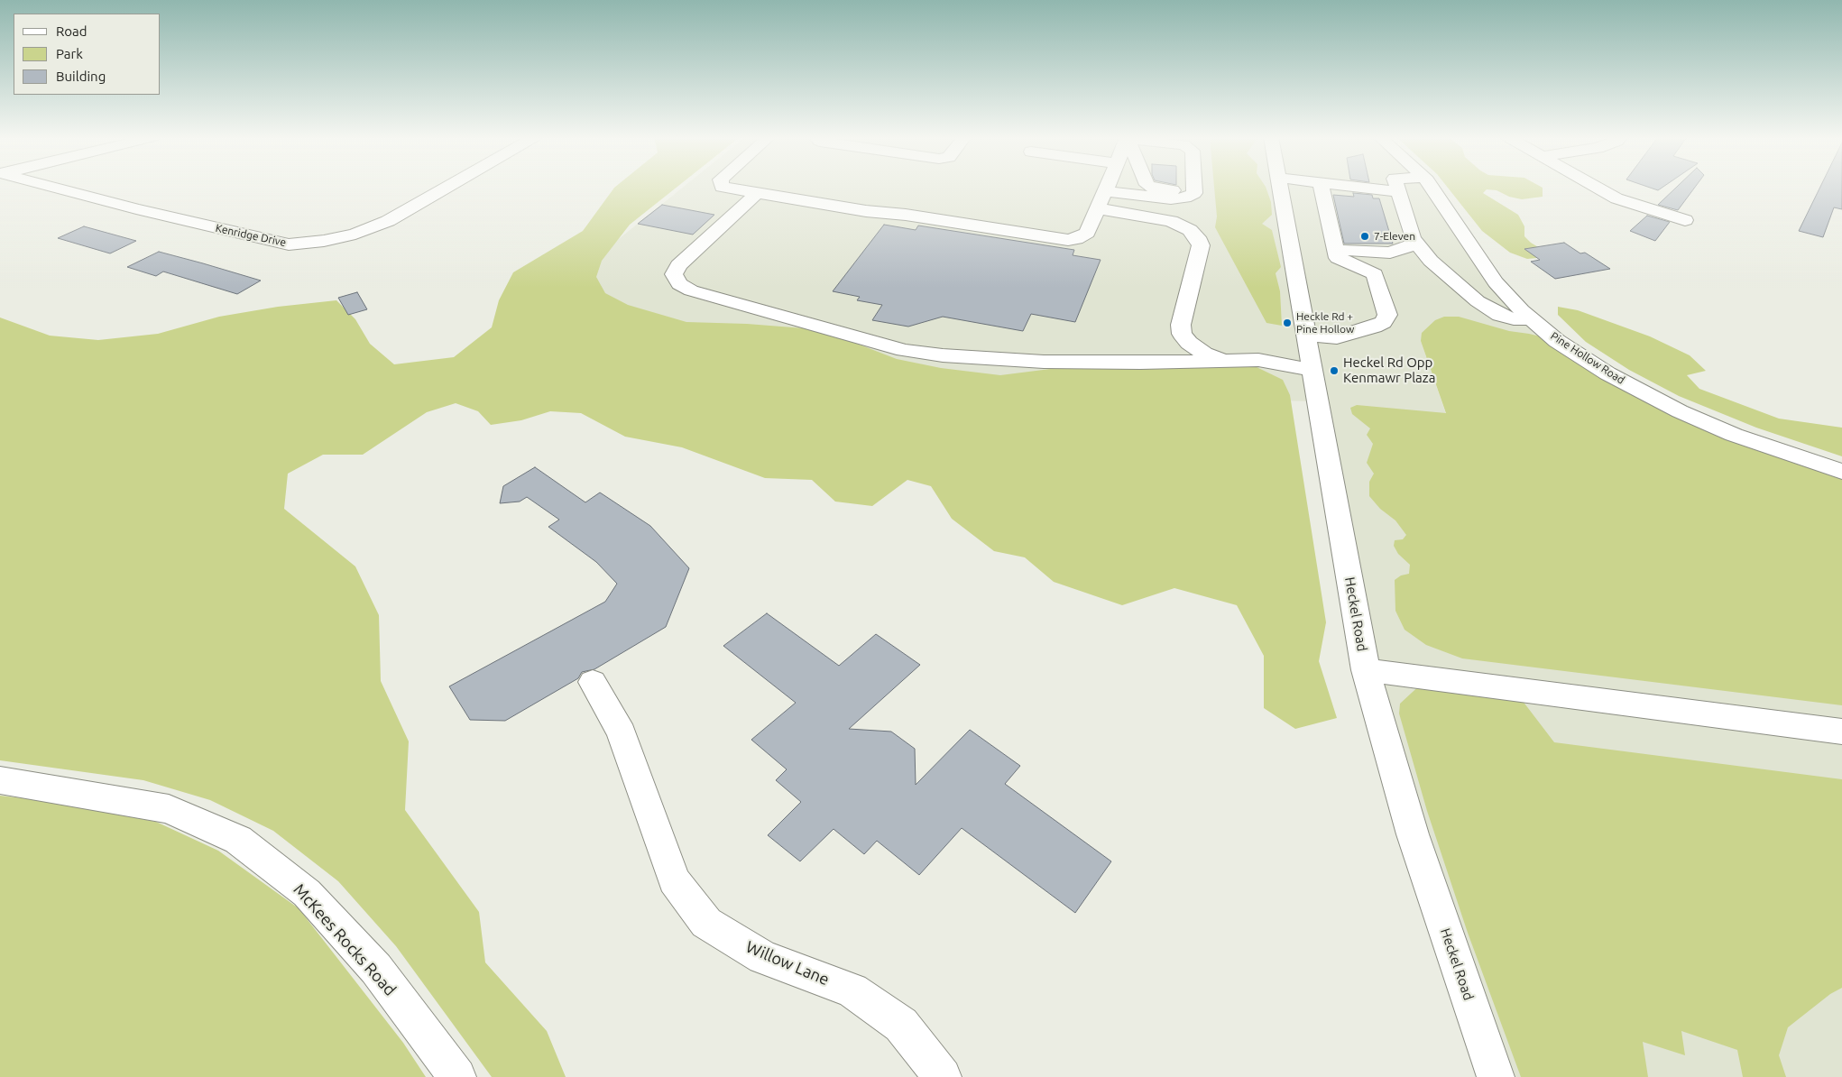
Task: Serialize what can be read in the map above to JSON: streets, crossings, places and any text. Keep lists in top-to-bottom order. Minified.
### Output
{"streets":{"street":["Kenridge Drive","Pine Hollow Road","Heckel Road","McKees Rocks Road","Willow Lane"]},"places":["7-Eleven","Heckle Rd + Pine Hollow","Heckel Rd Opp Kenmawr Plaza"],"legend":["Road","Park","Building"]}
